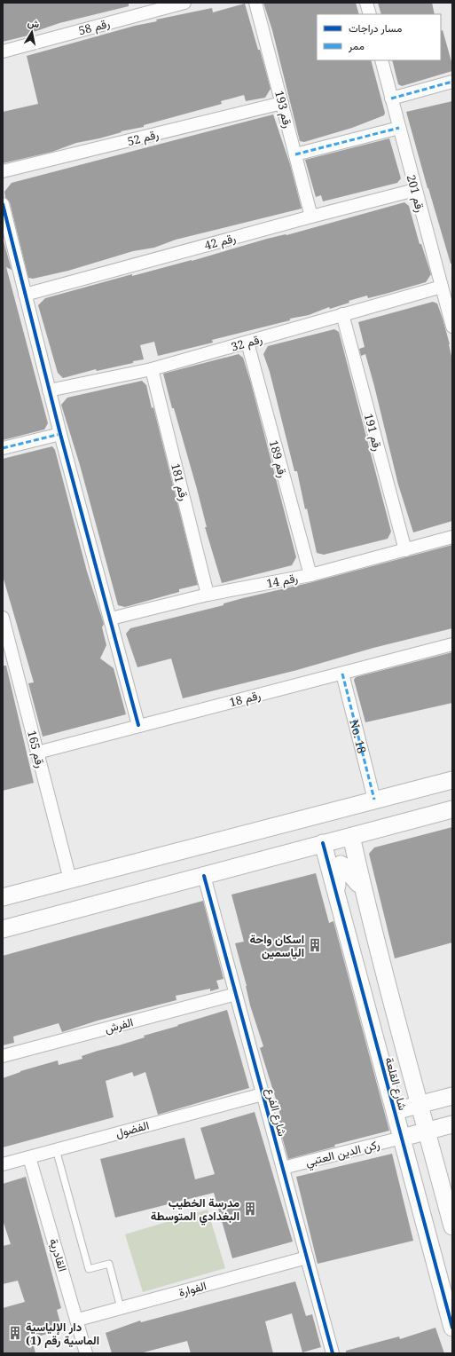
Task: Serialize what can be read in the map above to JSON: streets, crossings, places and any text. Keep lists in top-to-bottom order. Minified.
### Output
{"streets":{"street":["رقم 58","رقم 193","رقم 52","رقم 201","رقم 42","رقم 32","رقم 191","رقم 189","رقم 181","رقم 14","رقم 18","No. 18","رقم 165","الفرش","شارع القلعة","شارع الفرع","الفضول","ركن الدين العتبي","القادرية","الفوارة"]},"crossings":[["رقم 193","رقم 52"],["رقم 193","رقم 42"],["رقم 201","رقم 42"],["رقم 201","رقم 32"],["رقم 32","رقم 191"],["رقم 32","رقم 189"],["رقم 32","رقم 181"],["رقم 191","رقم 14"],["رقم 189","رقم 14"],["رقم 181","رقم 14"],["رقم 18","No. 18"],["رقم 18","رقم 165"],["الفرش","شارع الفرع"],["شارع القلعة","ركن الدين العتبي"],["شارع الفرع","الفضول"],["شارع الفرع","ركن الدين العتبي"],["شارع الفرع","الفوارة"],["الفضول","القادرية"],["القادرية","الفوارة"]],"places":{"building":["اسكان واحة الياسمين","مدرسة الخطيب البغدادي المتوسطة","دار الإلياسية الماسية رقم (1)"]},"legend":["مسار دراجات","ممر"],"north":"top"}
